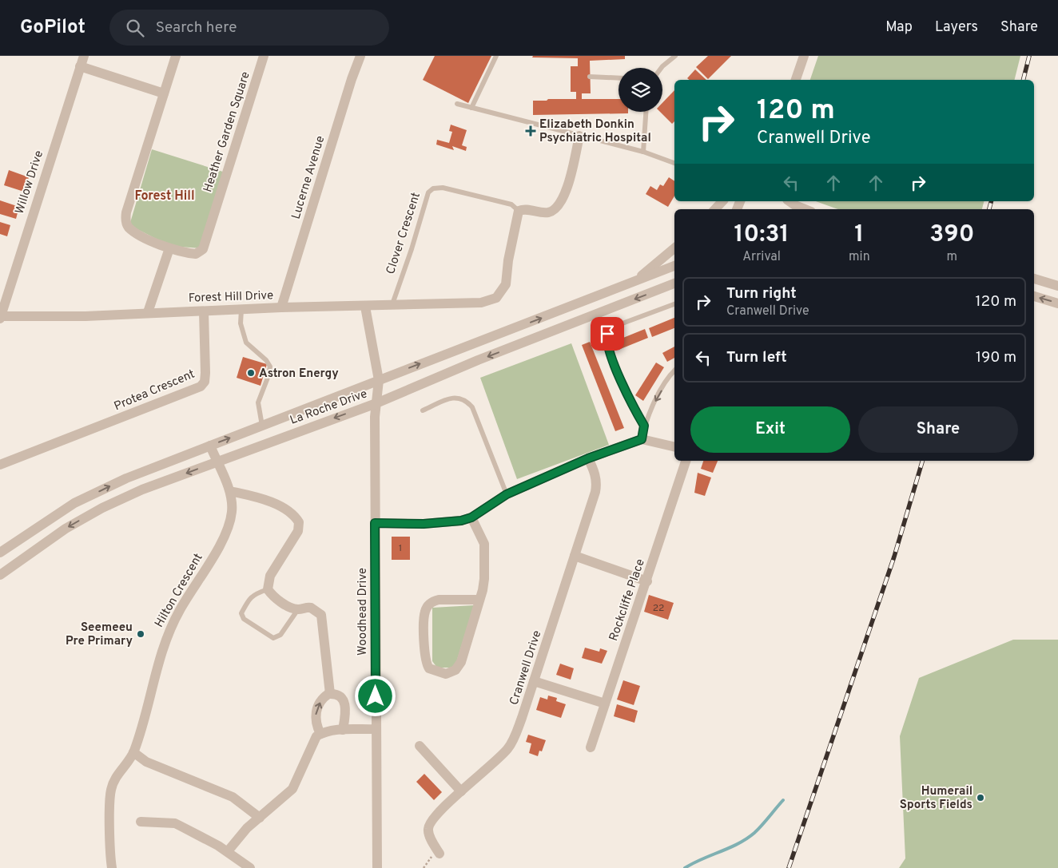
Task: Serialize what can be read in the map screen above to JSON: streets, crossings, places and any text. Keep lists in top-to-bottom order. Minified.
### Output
{"streets":{"street":["Heather Garden Square","Lucerne Avenue","Willow Drive","Clover Crescent","Forest Hill Drive","Protea Crescent","La Roche Drive","Hilton Crescent","Rockcliffe Place","Woodhead Drive","Cranwell Drive"]},"crossings":[["Lucerne Avenue","Forest Hill Drive"],["Willow Drive","Forest Hill Drive"],["Forest Hill Drive","Protea Crescent"],["La Roche Drive","Hilton Crescent"],["La Roche Drive","Woodhead Drive"]],"districts":["Forest Hill"],"places":{"health":["Elizabeth Donkin Psychiatric Hospital"],"other":["Astron Energy","Seemeeu Pre Primary","Humerail Sports Fields"]},"house_numbers":["1","22"],"page":{"header":"GoPilot","search":"Search here","nav":["Map","Layers","Share"],"turn":["120 m","Cranwell Drive"],"eta":["10:31","Arrival","1","min","390","m"],"list":[{"name":"Turn right","note":"Cranwell Drive","value":"120 m"},{"name":"Turn left","value":"190 m"}],"buttons":["Exit","Share"]}}
